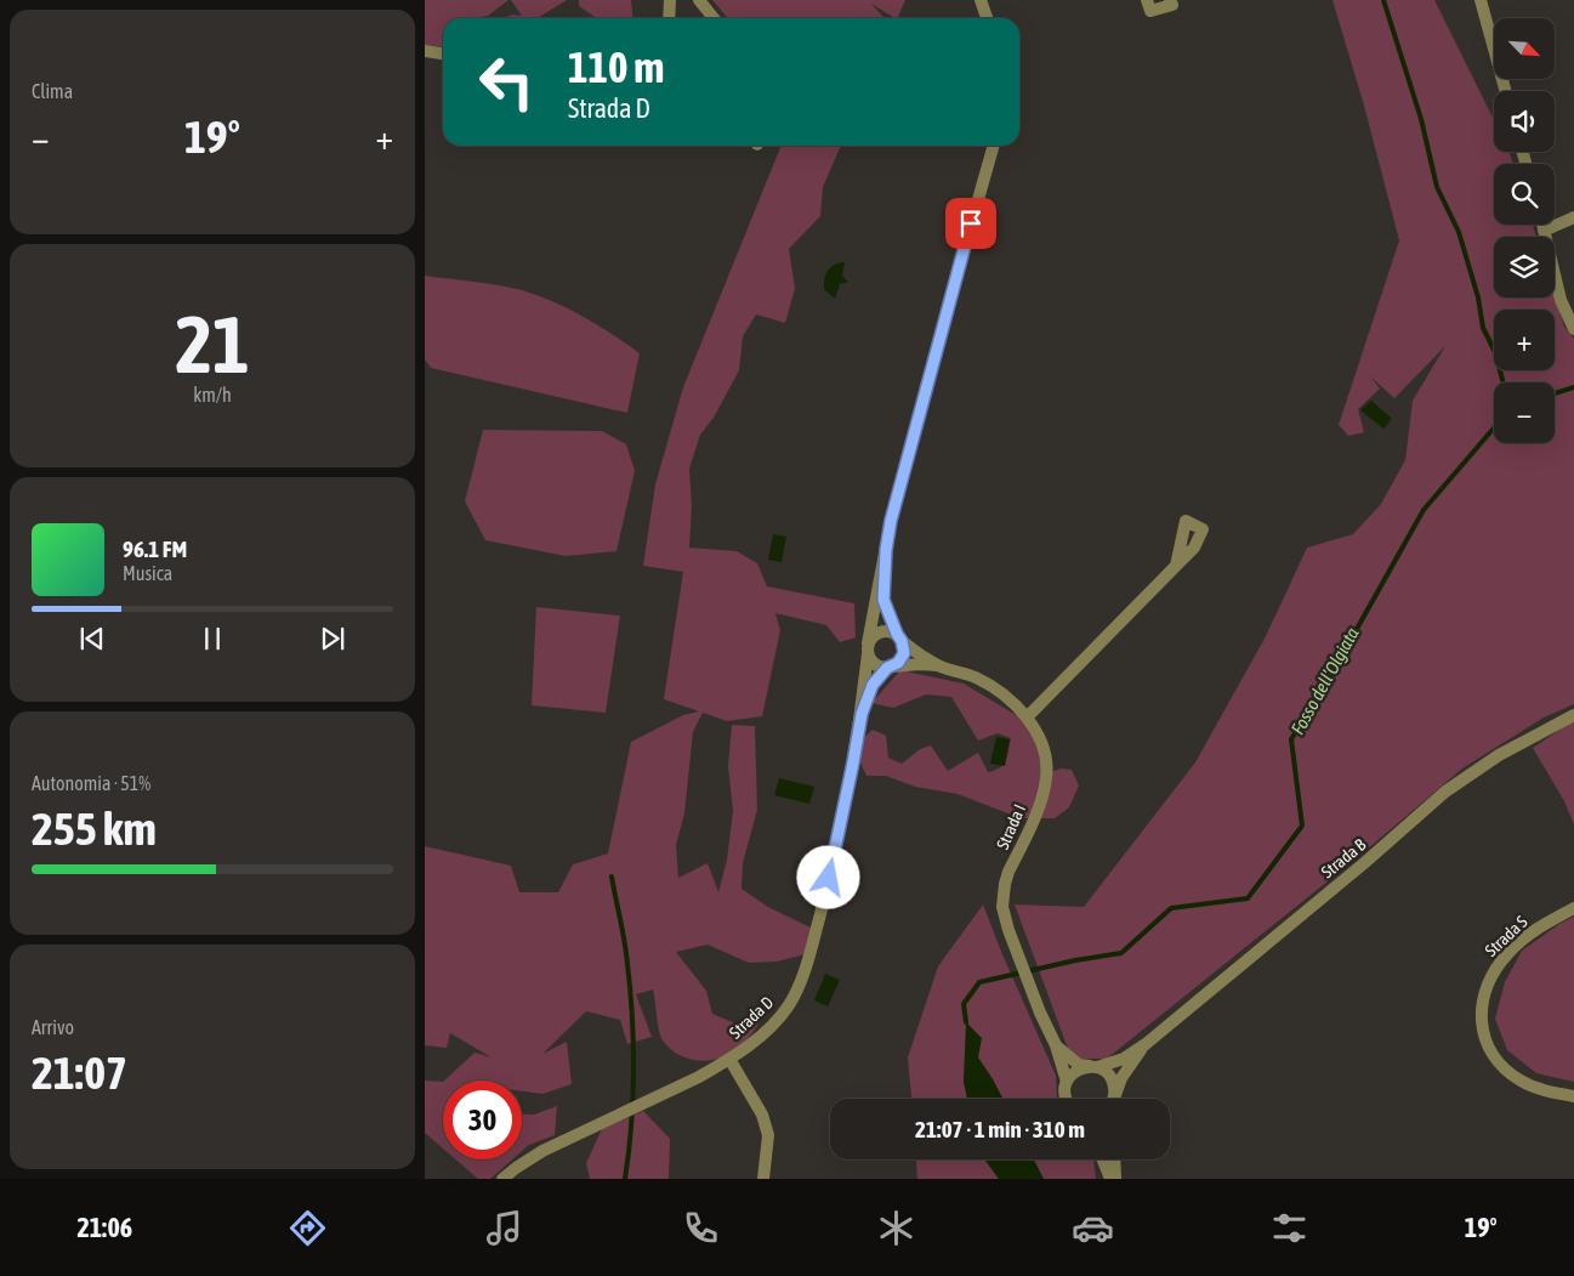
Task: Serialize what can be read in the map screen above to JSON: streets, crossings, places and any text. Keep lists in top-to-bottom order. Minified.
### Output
{"streets":{"street":["Strada I","Strada B","Strada S","Strada D"]},"crossings":[["Strada I","Strada B"],["Strada I","Strada D"]],"water":["Fosso dell’Olgiata"],"north":"bottom right","page":{"tile":["Clima",["21","km/h"],["Autonomia · 51%","255 km"],["Arrivo","21:07"]],"map_buttons":["+","−"],"turn":["110 m","Strada D"],"heat":["−","19°","+"],"song":["96.1 FM","Musica"],"limit":"30","trip":"21:07 · 1 min · 310 m","tabs":["21:06","19°"]}}
